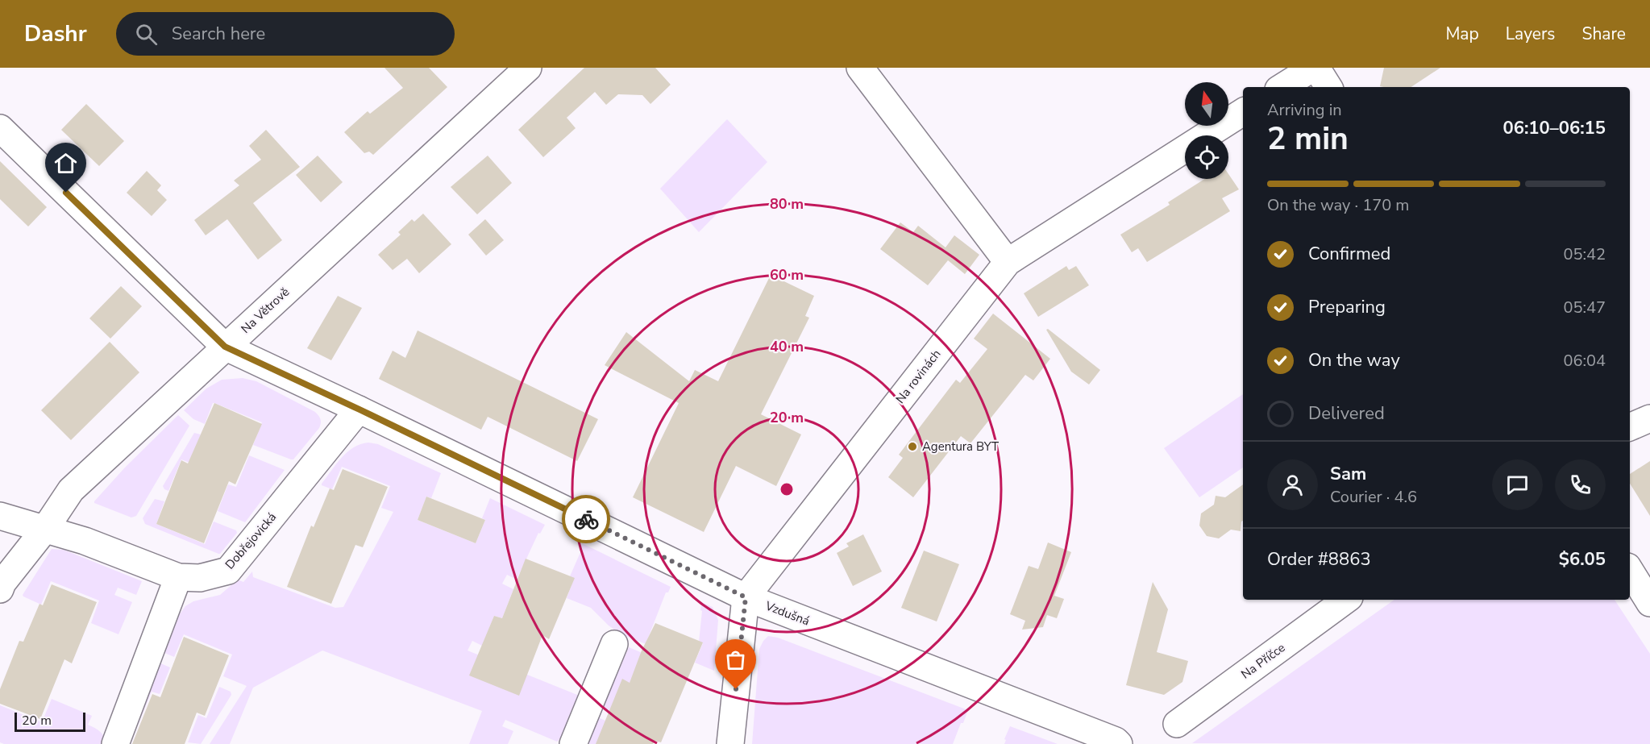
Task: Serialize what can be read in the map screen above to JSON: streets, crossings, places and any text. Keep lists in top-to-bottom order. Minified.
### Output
{"streets":{"street":["Na Větrově","Na rovinách","Dobřejovická","Vzdušná","Na Příčce"]},"crossings":[["Na Větrově","Dobřejovická"],["Na Větrově","Vzdušná"],["Na rovinách","Vzdušná"],["Dobřejovická","Vzdušná"]],"places":["Agentura BYT"],"scale_bar":"20 m","north":"top","page":{"header":"Dashr","search":"Search here","nav":["Map","Layers","Share"],"heading":["2 min","Arriving in","06:10–06:15"],"panel":["Sam","Courier · 4.6","Order #8863","$6.05"],"bar":"On the way · 170 m","list":[["Confirmed","05:42"],["Preparing","05:47"],["On the way","06:04"],"Delivered"],"scale":"20 m"},"rings":["80 m","60 m","40 m","20 m"]}
